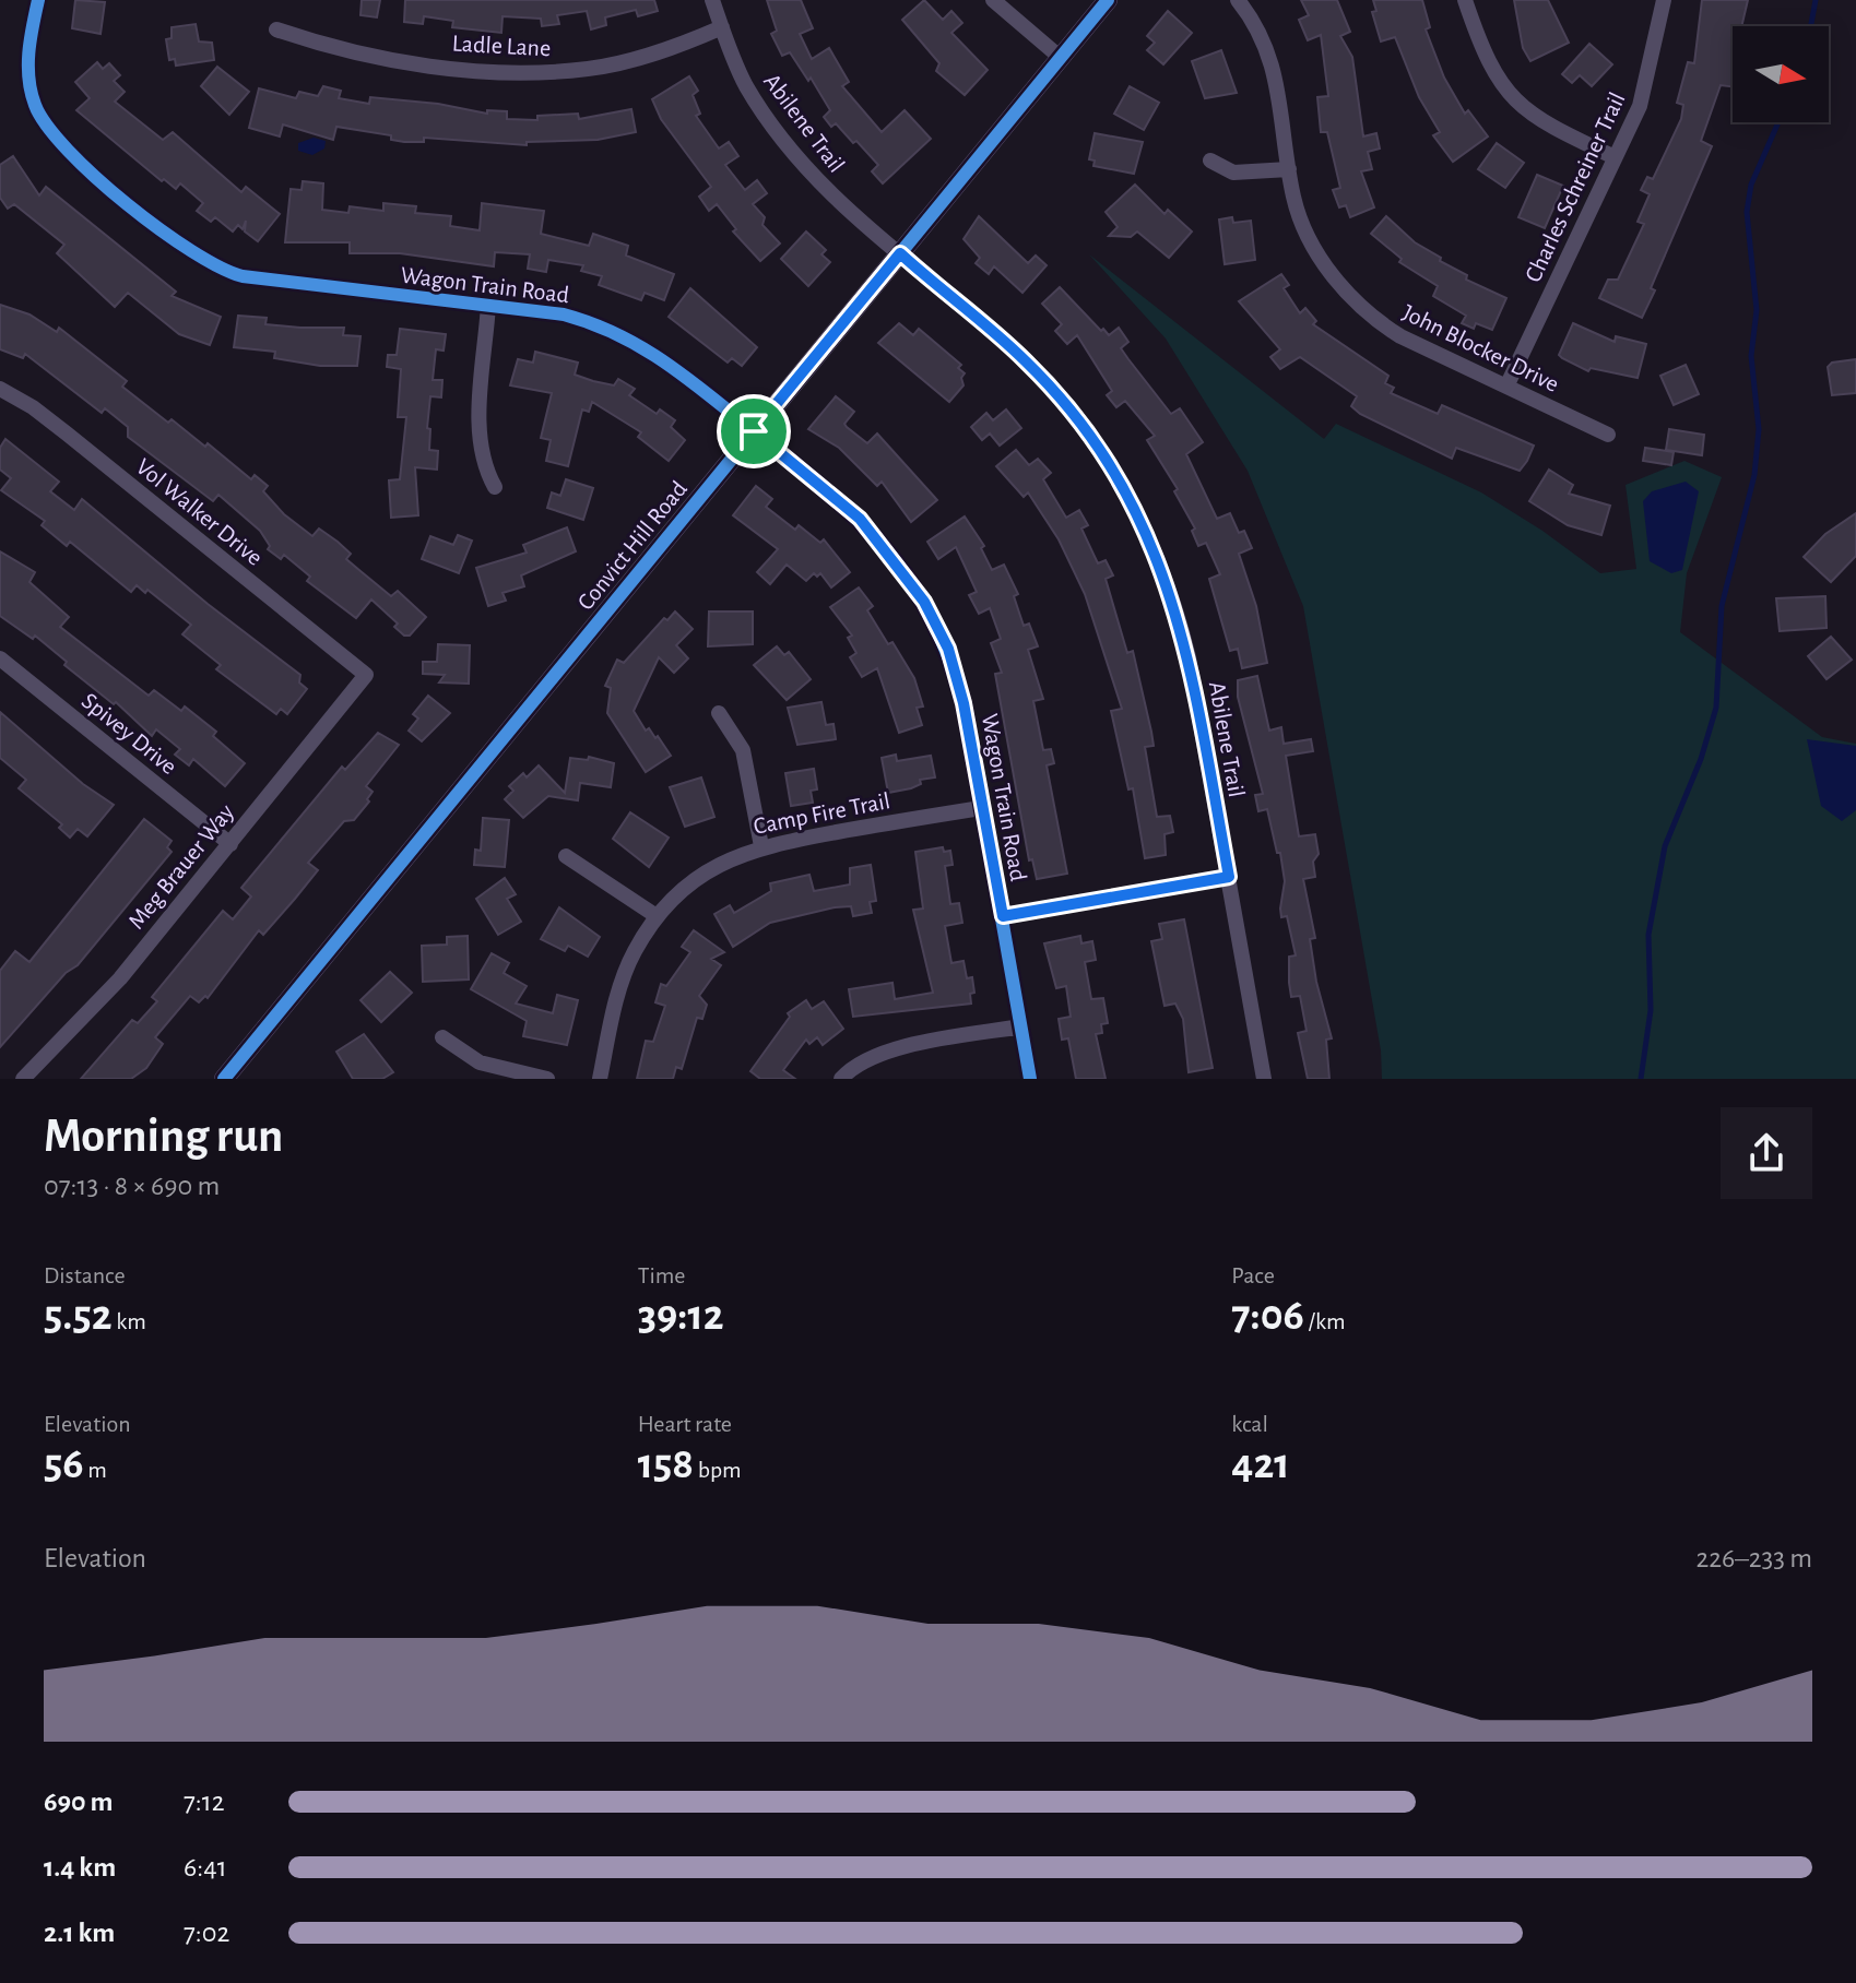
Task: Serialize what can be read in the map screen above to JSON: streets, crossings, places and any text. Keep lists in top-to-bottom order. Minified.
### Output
{"streets":{"street":["Ladle Lane","Abilene Trail","Charles Schreiner Trail","Wagon Train Road","John Blocker Drive","Vol Walker Drive","Convict Hill Road","Spivey Drive","Camp Fire Trail","Meg Brauer Way"]},"crossings":[["Ladle Lane","Abilene Trail"],["Abilene Trail","Convict Hill Road"],["Charles Schreiner Trail","John Blocker Drive"],["Wagon Train Road","Convict Hill Road"],["Wagon Train Road","Camp Fire Trail"],["Vol Walker Drive","Meg Brauer Way"],["Spivey Drive","Meg Brauer Way"]],"north":"right","page":{"heading":["Morning run","07:13 · 8 × 690 m"],"stats":[["Distance","5.52 km"],["Time","39:12"],["Pace","7:06 /km"],["Elevation","56 m"],["Heart rate","158 bpm"],["kcal","421"]],"chart":["Elevation","226–233 m"],"list":[{"name":"690 m","note":"7:12"},{"name":"1.4 km","note":"6:41"},{"name":"2.1 km","note":"7:02"}]}}
